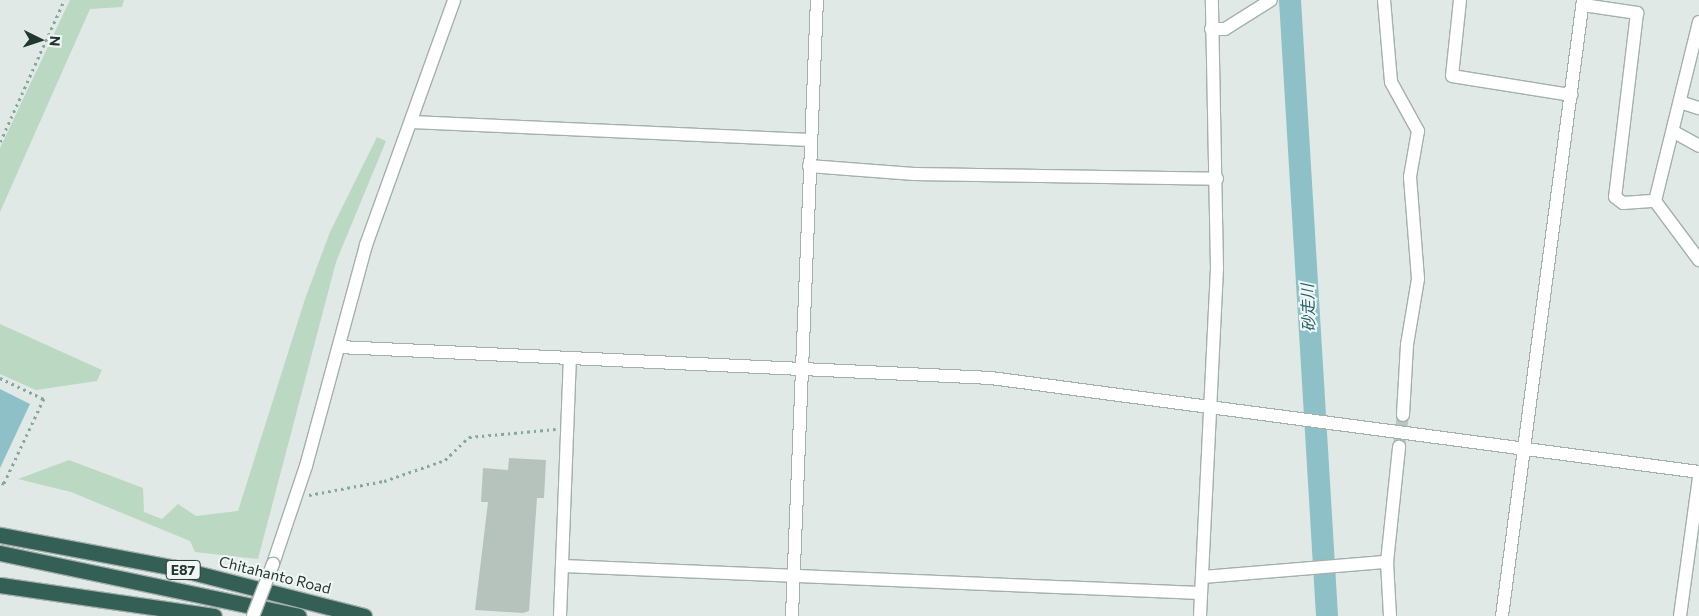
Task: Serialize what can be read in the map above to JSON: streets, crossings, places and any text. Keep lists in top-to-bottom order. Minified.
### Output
{"streets":{"highway":["E87","Chitahanto Road"]},"water":["砂走川"],"north":"right"}
